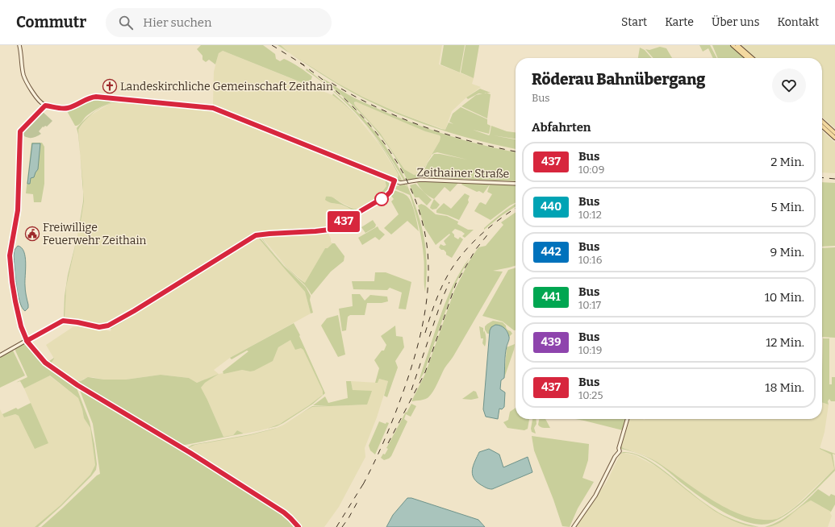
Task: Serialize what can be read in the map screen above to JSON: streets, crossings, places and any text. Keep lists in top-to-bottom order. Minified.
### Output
{"streets":{"street":["Zeithainer Straße"]},"places":{"church":["Landeskirchliche Gemeinschaft Zeithain"],"public building":["Freiwillige Feuerwehr Zeithain"]},"lines":["bus line 437"],"page":{"header":"Commutr","search":"Hier suchen","nav":["Start","Karte","Über uns","Kontakt"],"on_map":"437","heading":[["Röderau Bahnübergang","Bus"],"Abfahrten"],"list":[{"mark":"437","name":"Bus","note":"10:09","value":"2 Min."},{"mark":"440","name":"Bus","note":"10:12","value":"5 Min."},{"mark":"442","name":"Bus","note":"10:16","value":"9 Min."},{"mark":"441","name":"Bus","note":"10:17","value":"10 Min."},{"mark":"439","name":"Bus","note":"10:19","value":"12 Min."},{"mark":"437","name":"Bus","note":"10:25","value":"18 Min."}]}}
